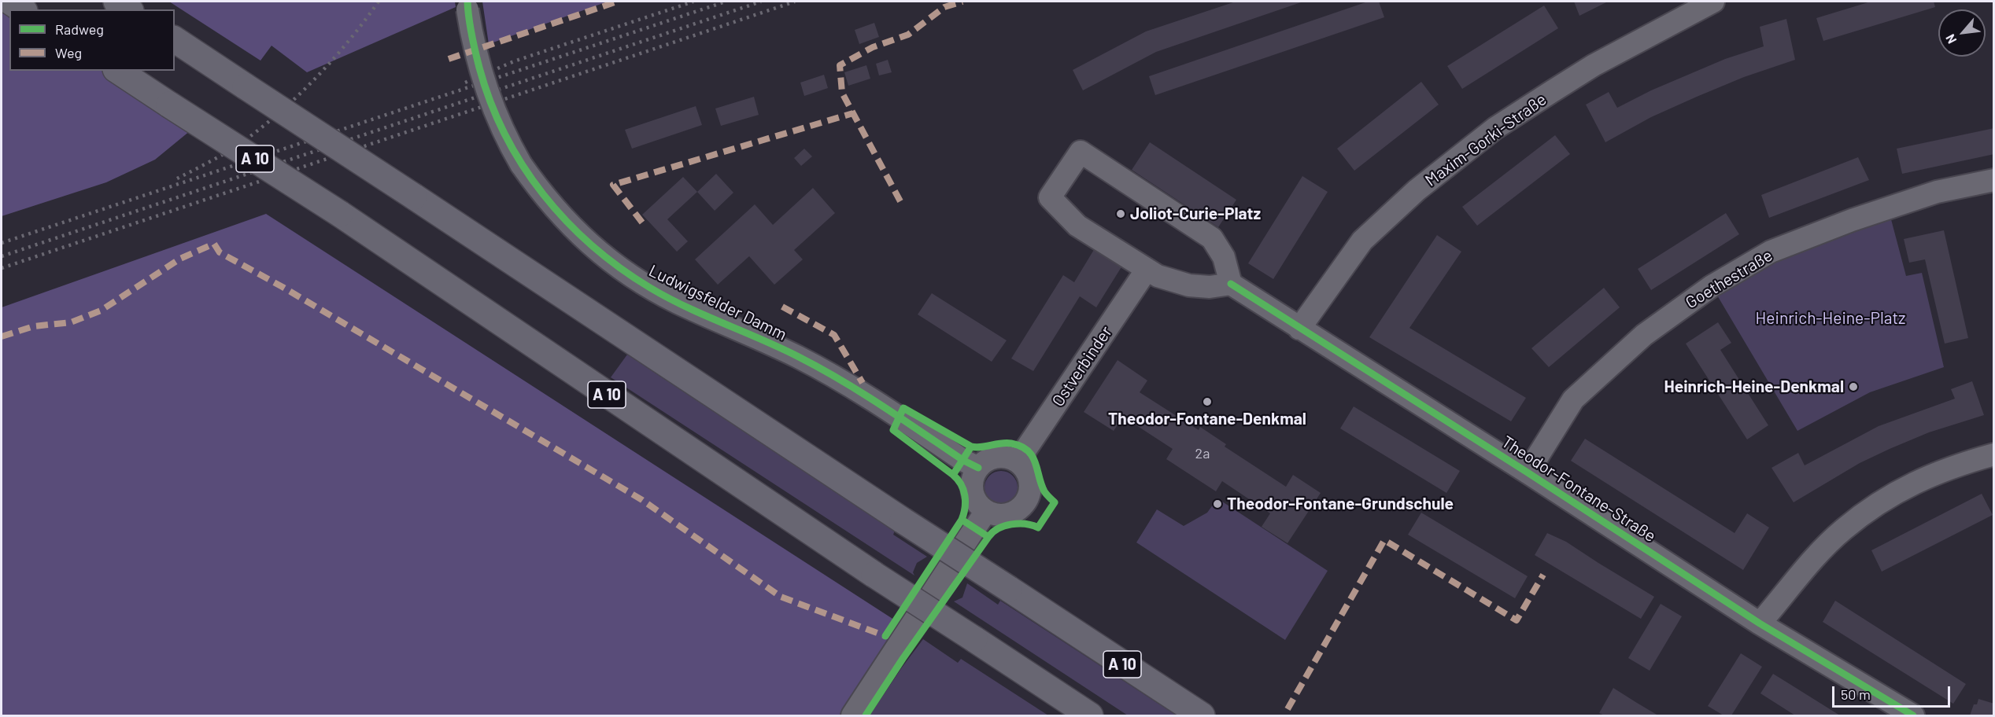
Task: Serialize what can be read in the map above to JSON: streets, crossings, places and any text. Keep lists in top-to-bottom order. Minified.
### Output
{"streets":{"highway":["A 10"],"street":["Maxim-Gorki-Straße","Goethestraße","Ludwigsfelder Damm","Ostverbinder","Theodor-Fontane-Straße"]},"crossings":[["Maxim-Gorki-Straße","Theodor-Fontane-Straße"],["Goethestraße","Theodor-Fontane-Straße"],["Ludwigsfelder Damm","Ostverbinder"]],"parks":["Heinrich-Heine-Platz"],"places":["Joliot-Curie-Platz","Heinrich-Heine-Denkmal","Theodor-Fontane-Denkmal","Theodor-Fontane-Grundschule"],"house_numbers":["2a"],"legend":["Radweg","Weg"],"scale_bar":"50 m","north":"bottom left"}
